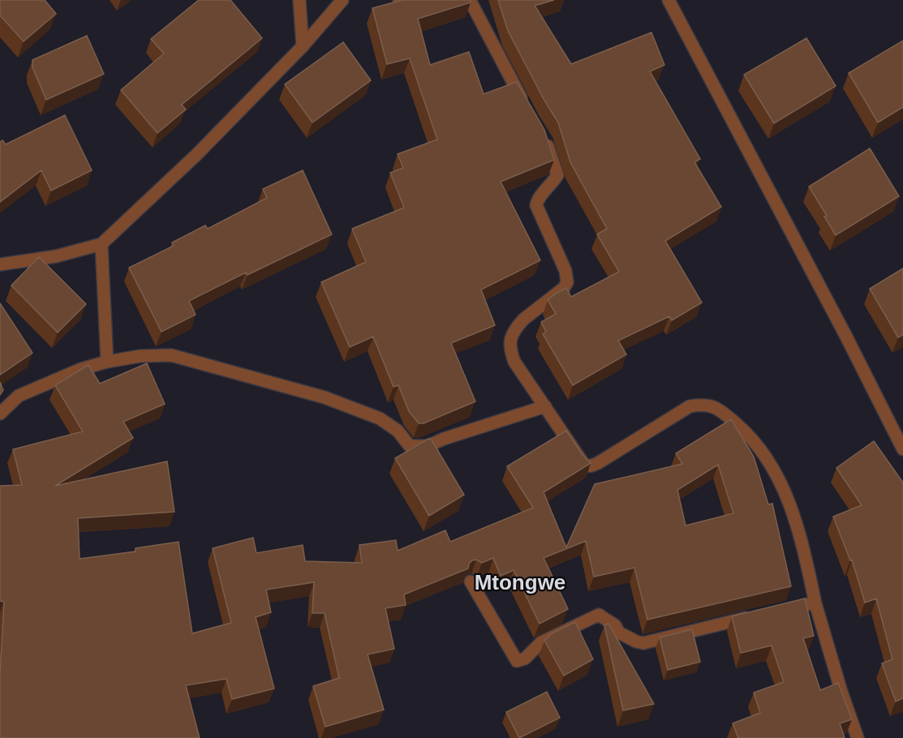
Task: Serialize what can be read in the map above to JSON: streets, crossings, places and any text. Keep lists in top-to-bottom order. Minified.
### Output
{"districts":["Mtongwe"]}
